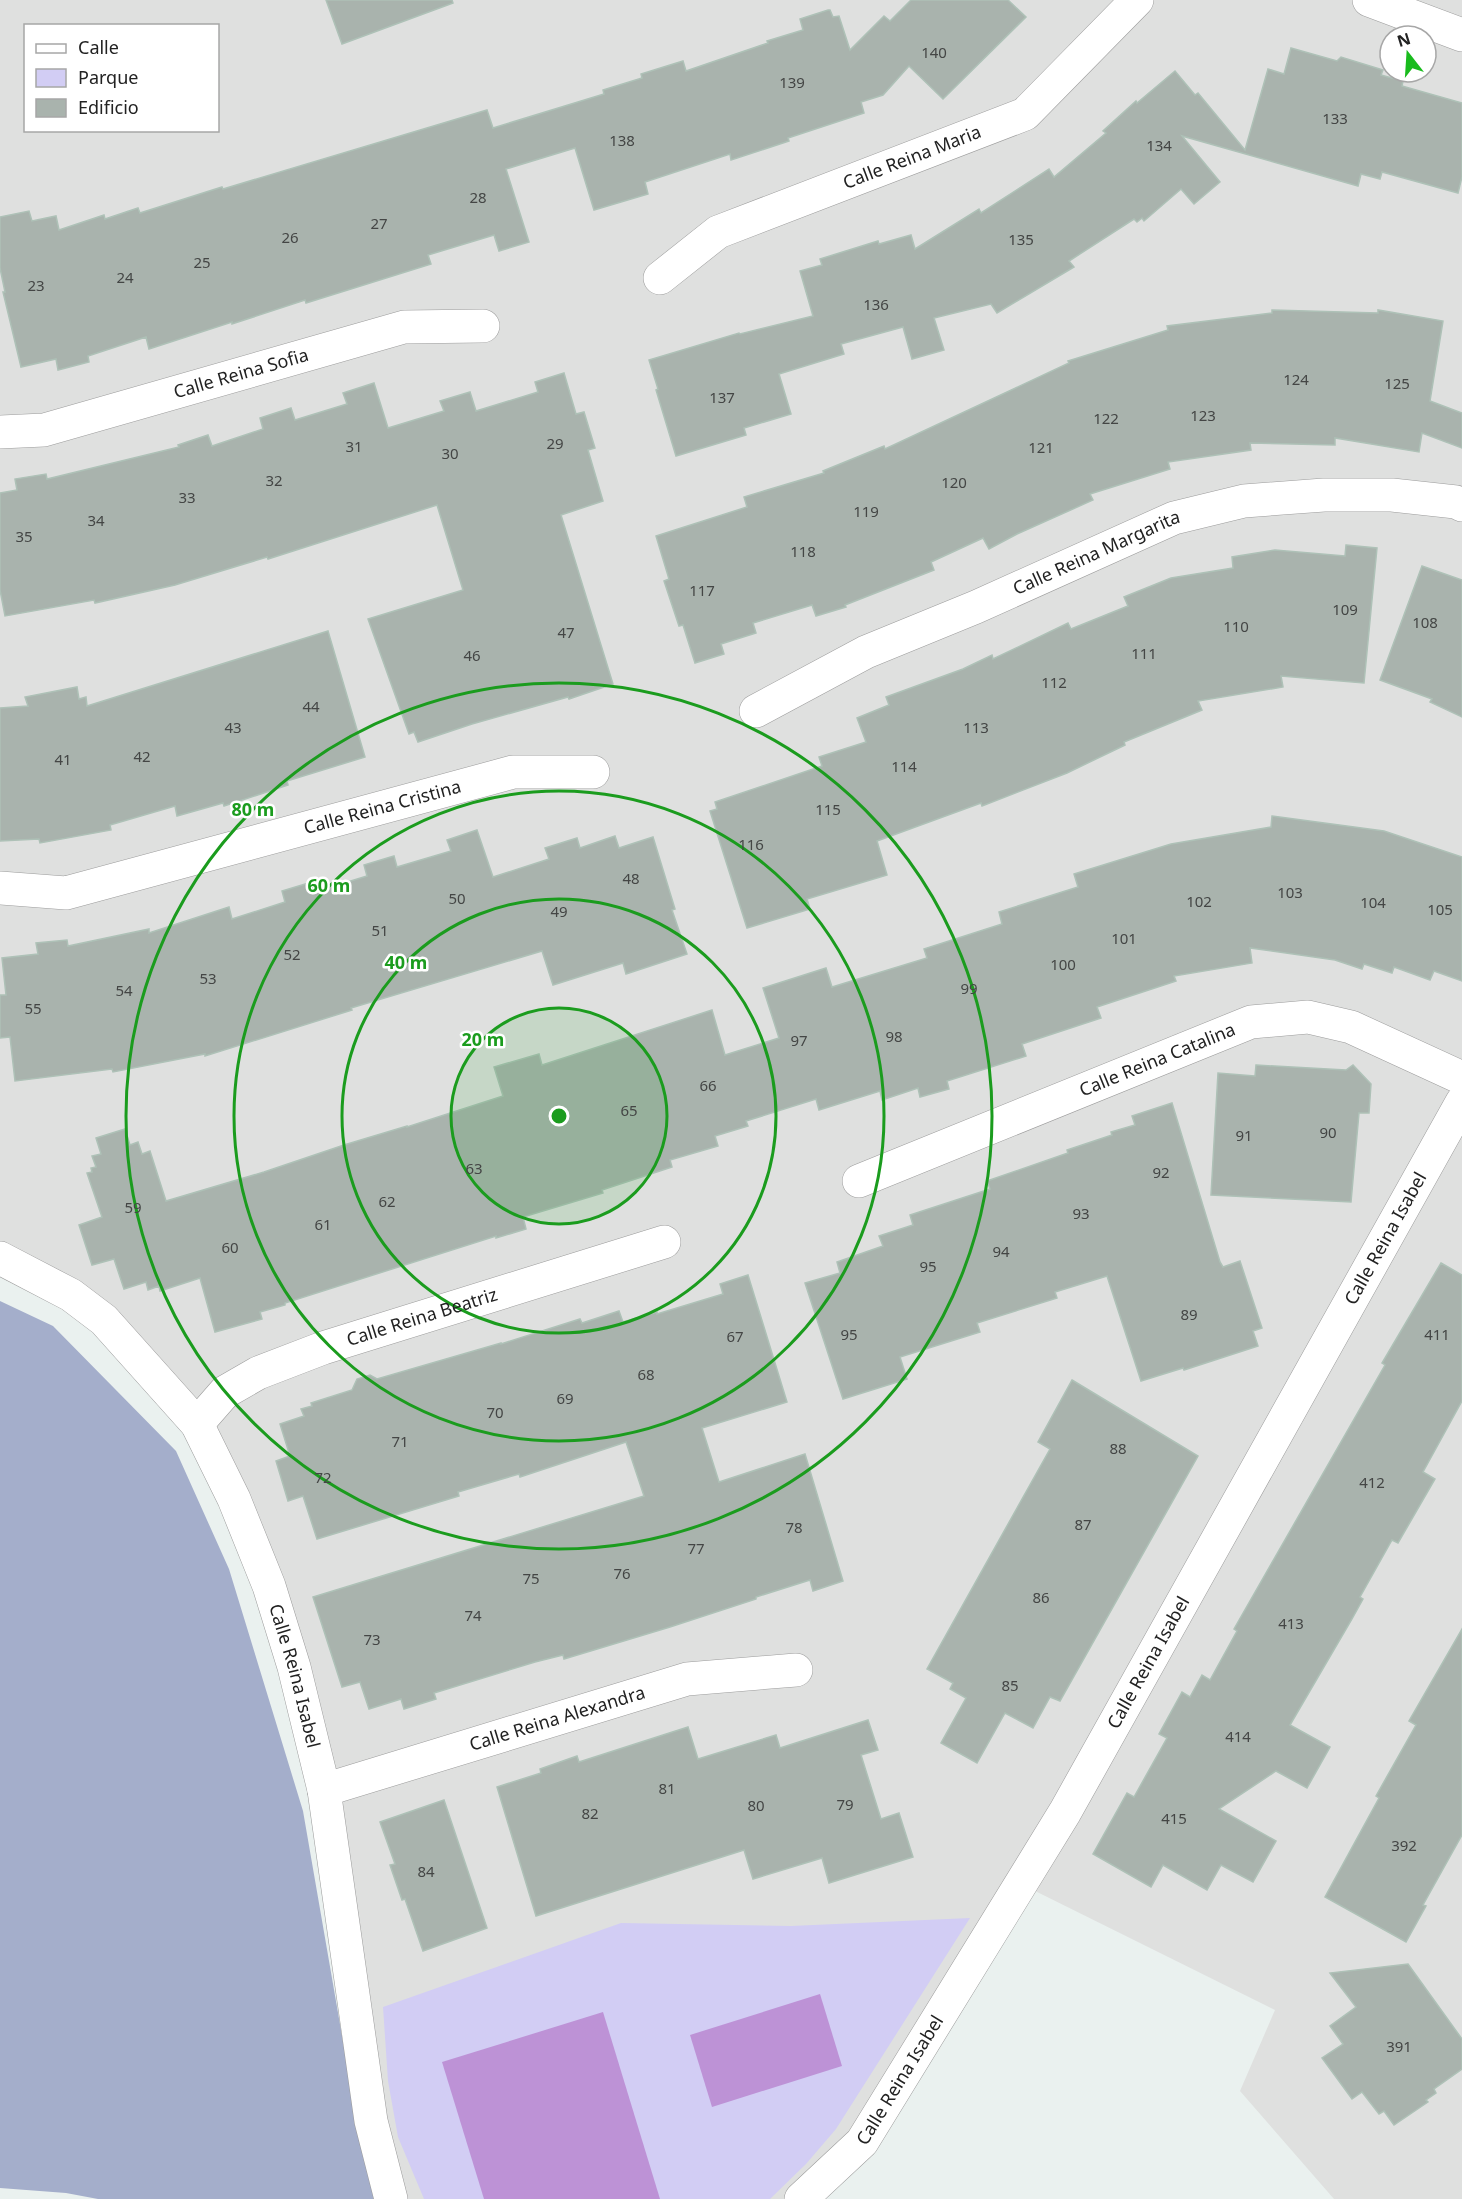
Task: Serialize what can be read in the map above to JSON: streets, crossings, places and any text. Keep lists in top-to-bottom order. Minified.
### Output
{"streets":{"street":["Calle Reina Maria","Calle Reina Sofia","Calle Reina Margarita","Calle Reina Cristina","Calle Reina Catalina","Calle Reina Isabel","Calle Reina Beatriz","Calle Reina Alexandra"]},"crossings":[["Calle Reina Isabel","Calle Reina Beatriz"],["Calle Reina Isabel","Calle Reina Alexandra"]],"house_numbers":["140","139","133","138","134","28","27","26","135","25","24","23","136","124","125","137","123","122","29","31","121","30","32","120","33","119","34","35","118","117","109","108","110","47","111","46","112","44","43","113","42","41","114","115","116","48","103","50","102","104","105","49","51","101","52","100","53","99","54","55","98","97","66","65","90","91","63","92","62","59","93","61","60","94","95","89","95","411","67","68","69","70","71","88","72","412","87","78","77","76","75","86","74","413","73","85","414","81","79","80","82","415","392","84","391"],"legend":["Calle","Parque","Edificio"],"north":"top","rings":["80 m","60 m","40 m","20 m"]}
